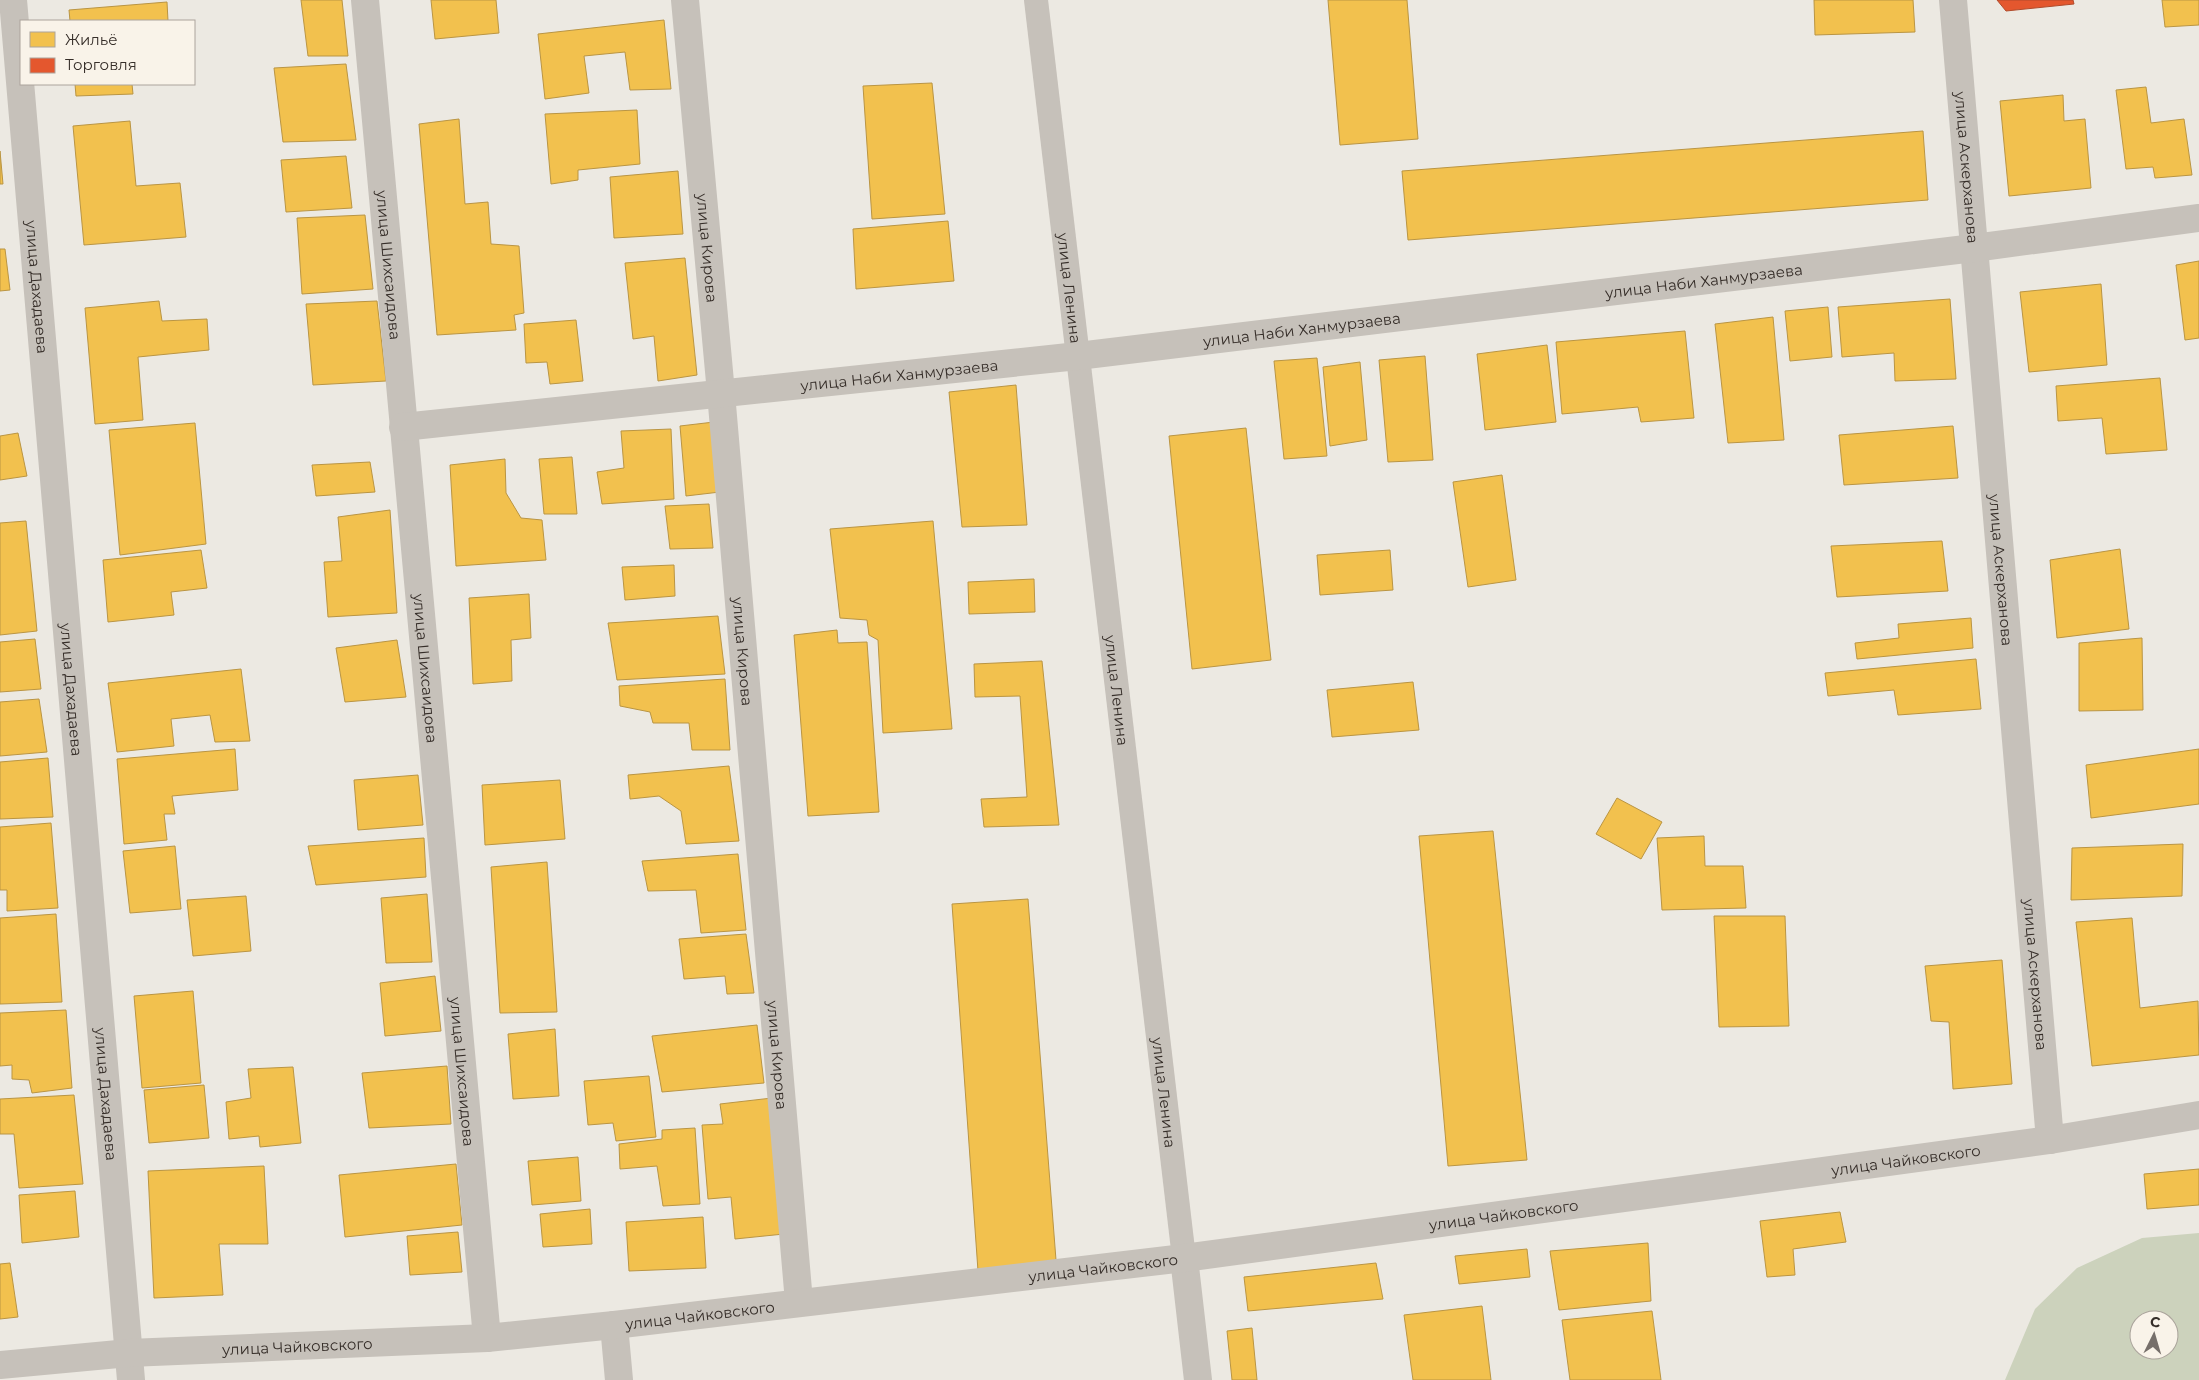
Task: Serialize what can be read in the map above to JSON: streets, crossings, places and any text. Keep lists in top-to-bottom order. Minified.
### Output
{"streets":{"street":["улица Аскерханова","улица Кирова","улица Шихсаидова","улица Наби Ханмурзаева","улица Дахадаева","улица Ленина","улица Чайковского"]},"crossings":[["улица Аскерханова","улица Наби Ханмурзаева"],["улица Аскерханова","улица Чайковского"],["улица Кирова","улица Наби Ханмурзаева"],["улица Кирова","улица Чайковского"],["улица Шихсаидова","улица Наби Ханмурзаева"],["улица Шихсаидова","улица Чайковского"],["улица Наби Ханмурзаева","улица Ленина"],["улица Дахадаева","улица Чайковского"],["улица Ленина","улица Чайковского"]],"legend":["Жильё","Торговля"],"north":"top"}
